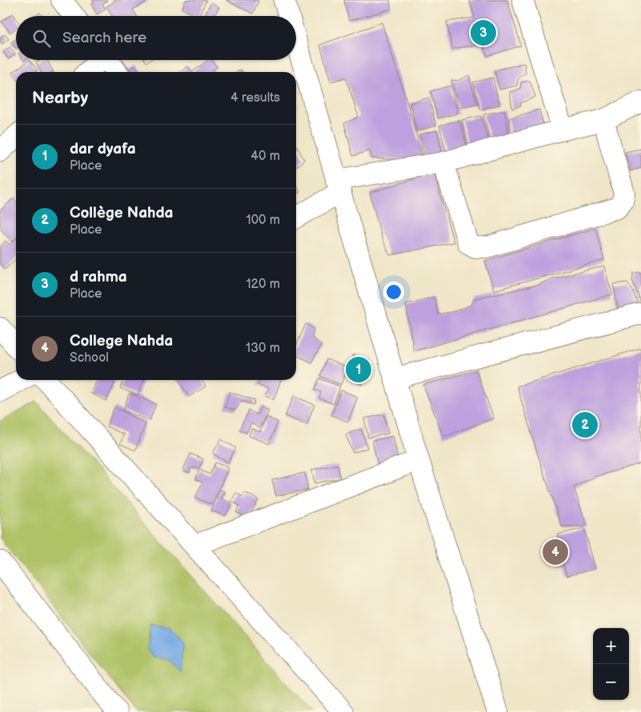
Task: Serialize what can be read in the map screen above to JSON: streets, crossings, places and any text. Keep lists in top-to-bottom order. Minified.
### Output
{"page":{"search":"Search here","pins":["3","1","2","4"],"heading":["Nearby","4 results"],"list":[{"mark":"1","name":"dar dyafa","note":"Place","value":"40 m"},{"mark":"2","name":"Collège Nahda","note":"Place","value":"100 m"},{"mark":"3","name":"d rahma","note":"Place","value":"120 m"},{"mark":"4","name":"College Nahda","note":"School","value":"130 m"}],"map_buttons":["+","−"]}}
